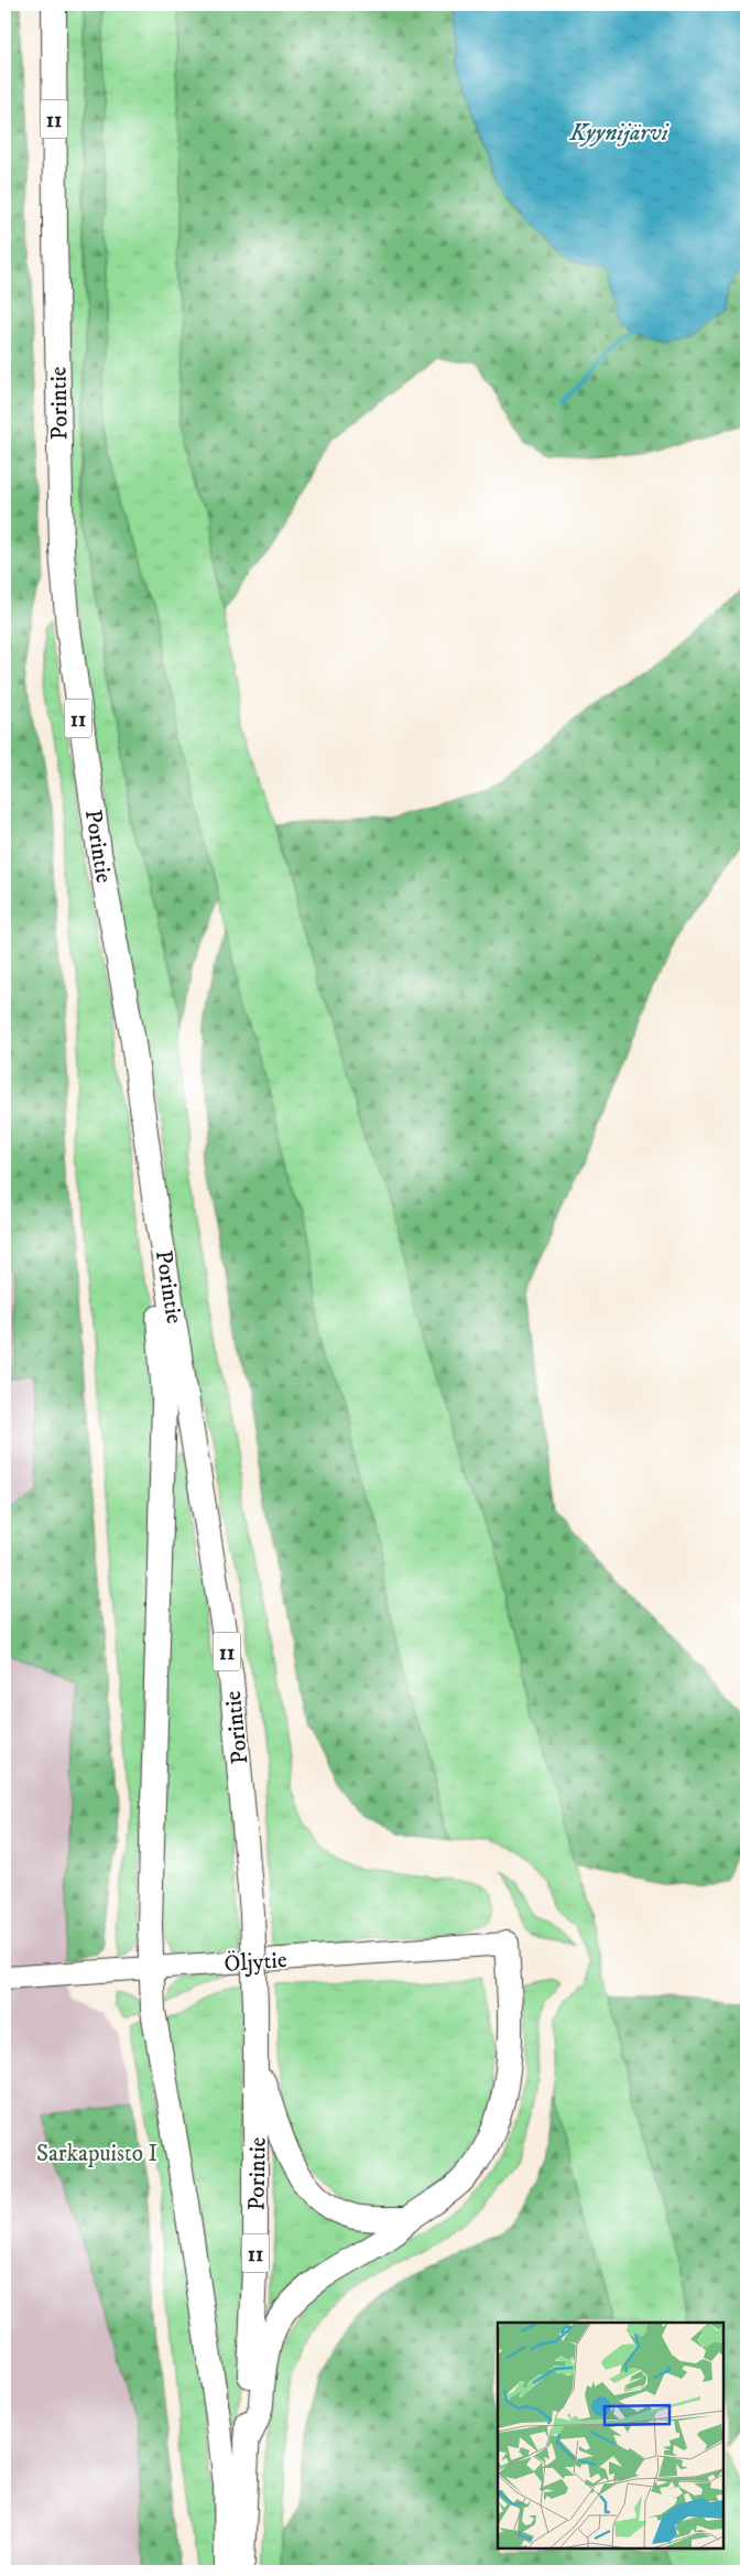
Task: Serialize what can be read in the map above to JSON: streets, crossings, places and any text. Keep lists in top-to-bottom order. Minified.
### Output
{"streets":{"highway":["11","Porintie"],"main road":["Öljytie"]},"water":["Kyynijärvi"],"parks":["Sarkapuisto I"]}
